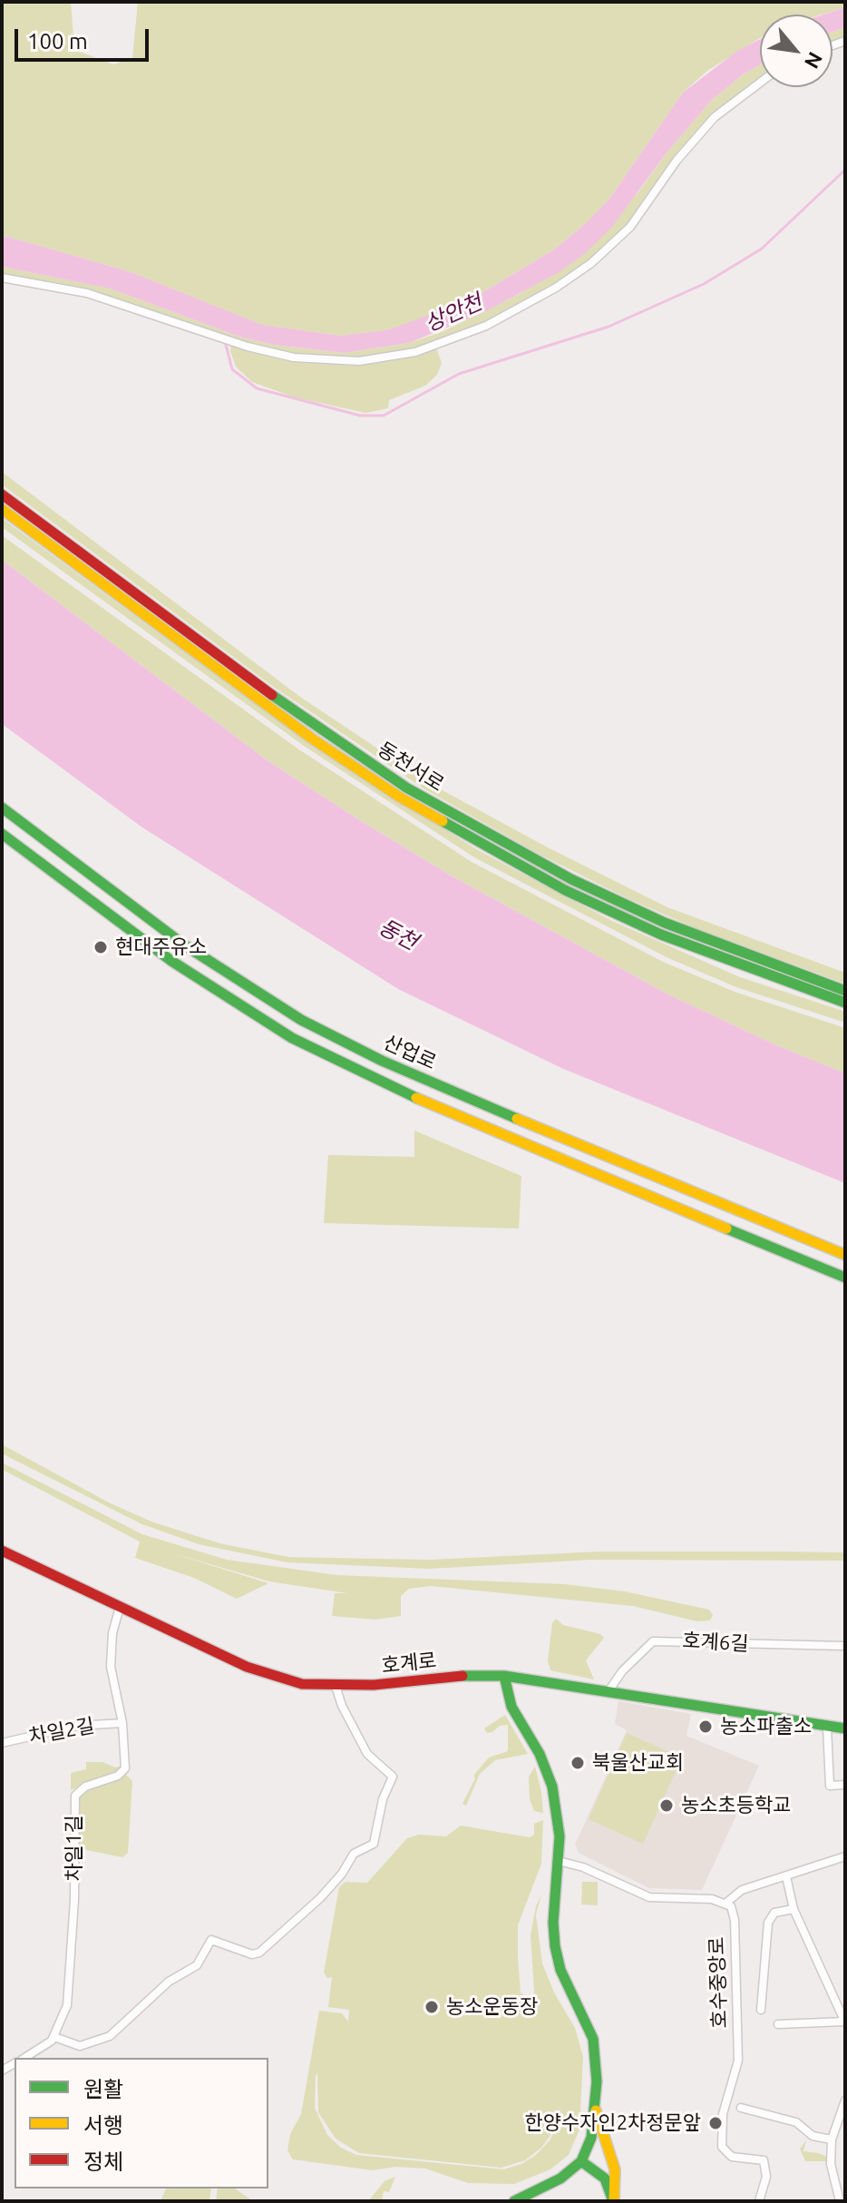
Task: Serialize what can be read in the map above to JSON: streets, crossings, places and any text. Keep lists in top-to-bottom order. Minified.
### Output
{"streets":{"main road":["동천서로","산업로","호계로"],"street":["호계6길","차일2길","차일1길","호수중앙로"]},"crossings":[["호계6길","호계로"],["호계로","차일1길"],["차일2길","차일1길"]],"water":["상안천","동천"],"places":["현대주유소","농소파출소","북울산교회","농소초등학교","농소운동장","한양수자인2차정문앞"],"legend":["원활","서행","정체"],"scale_bar":"100 m","north":"bottom right"}
